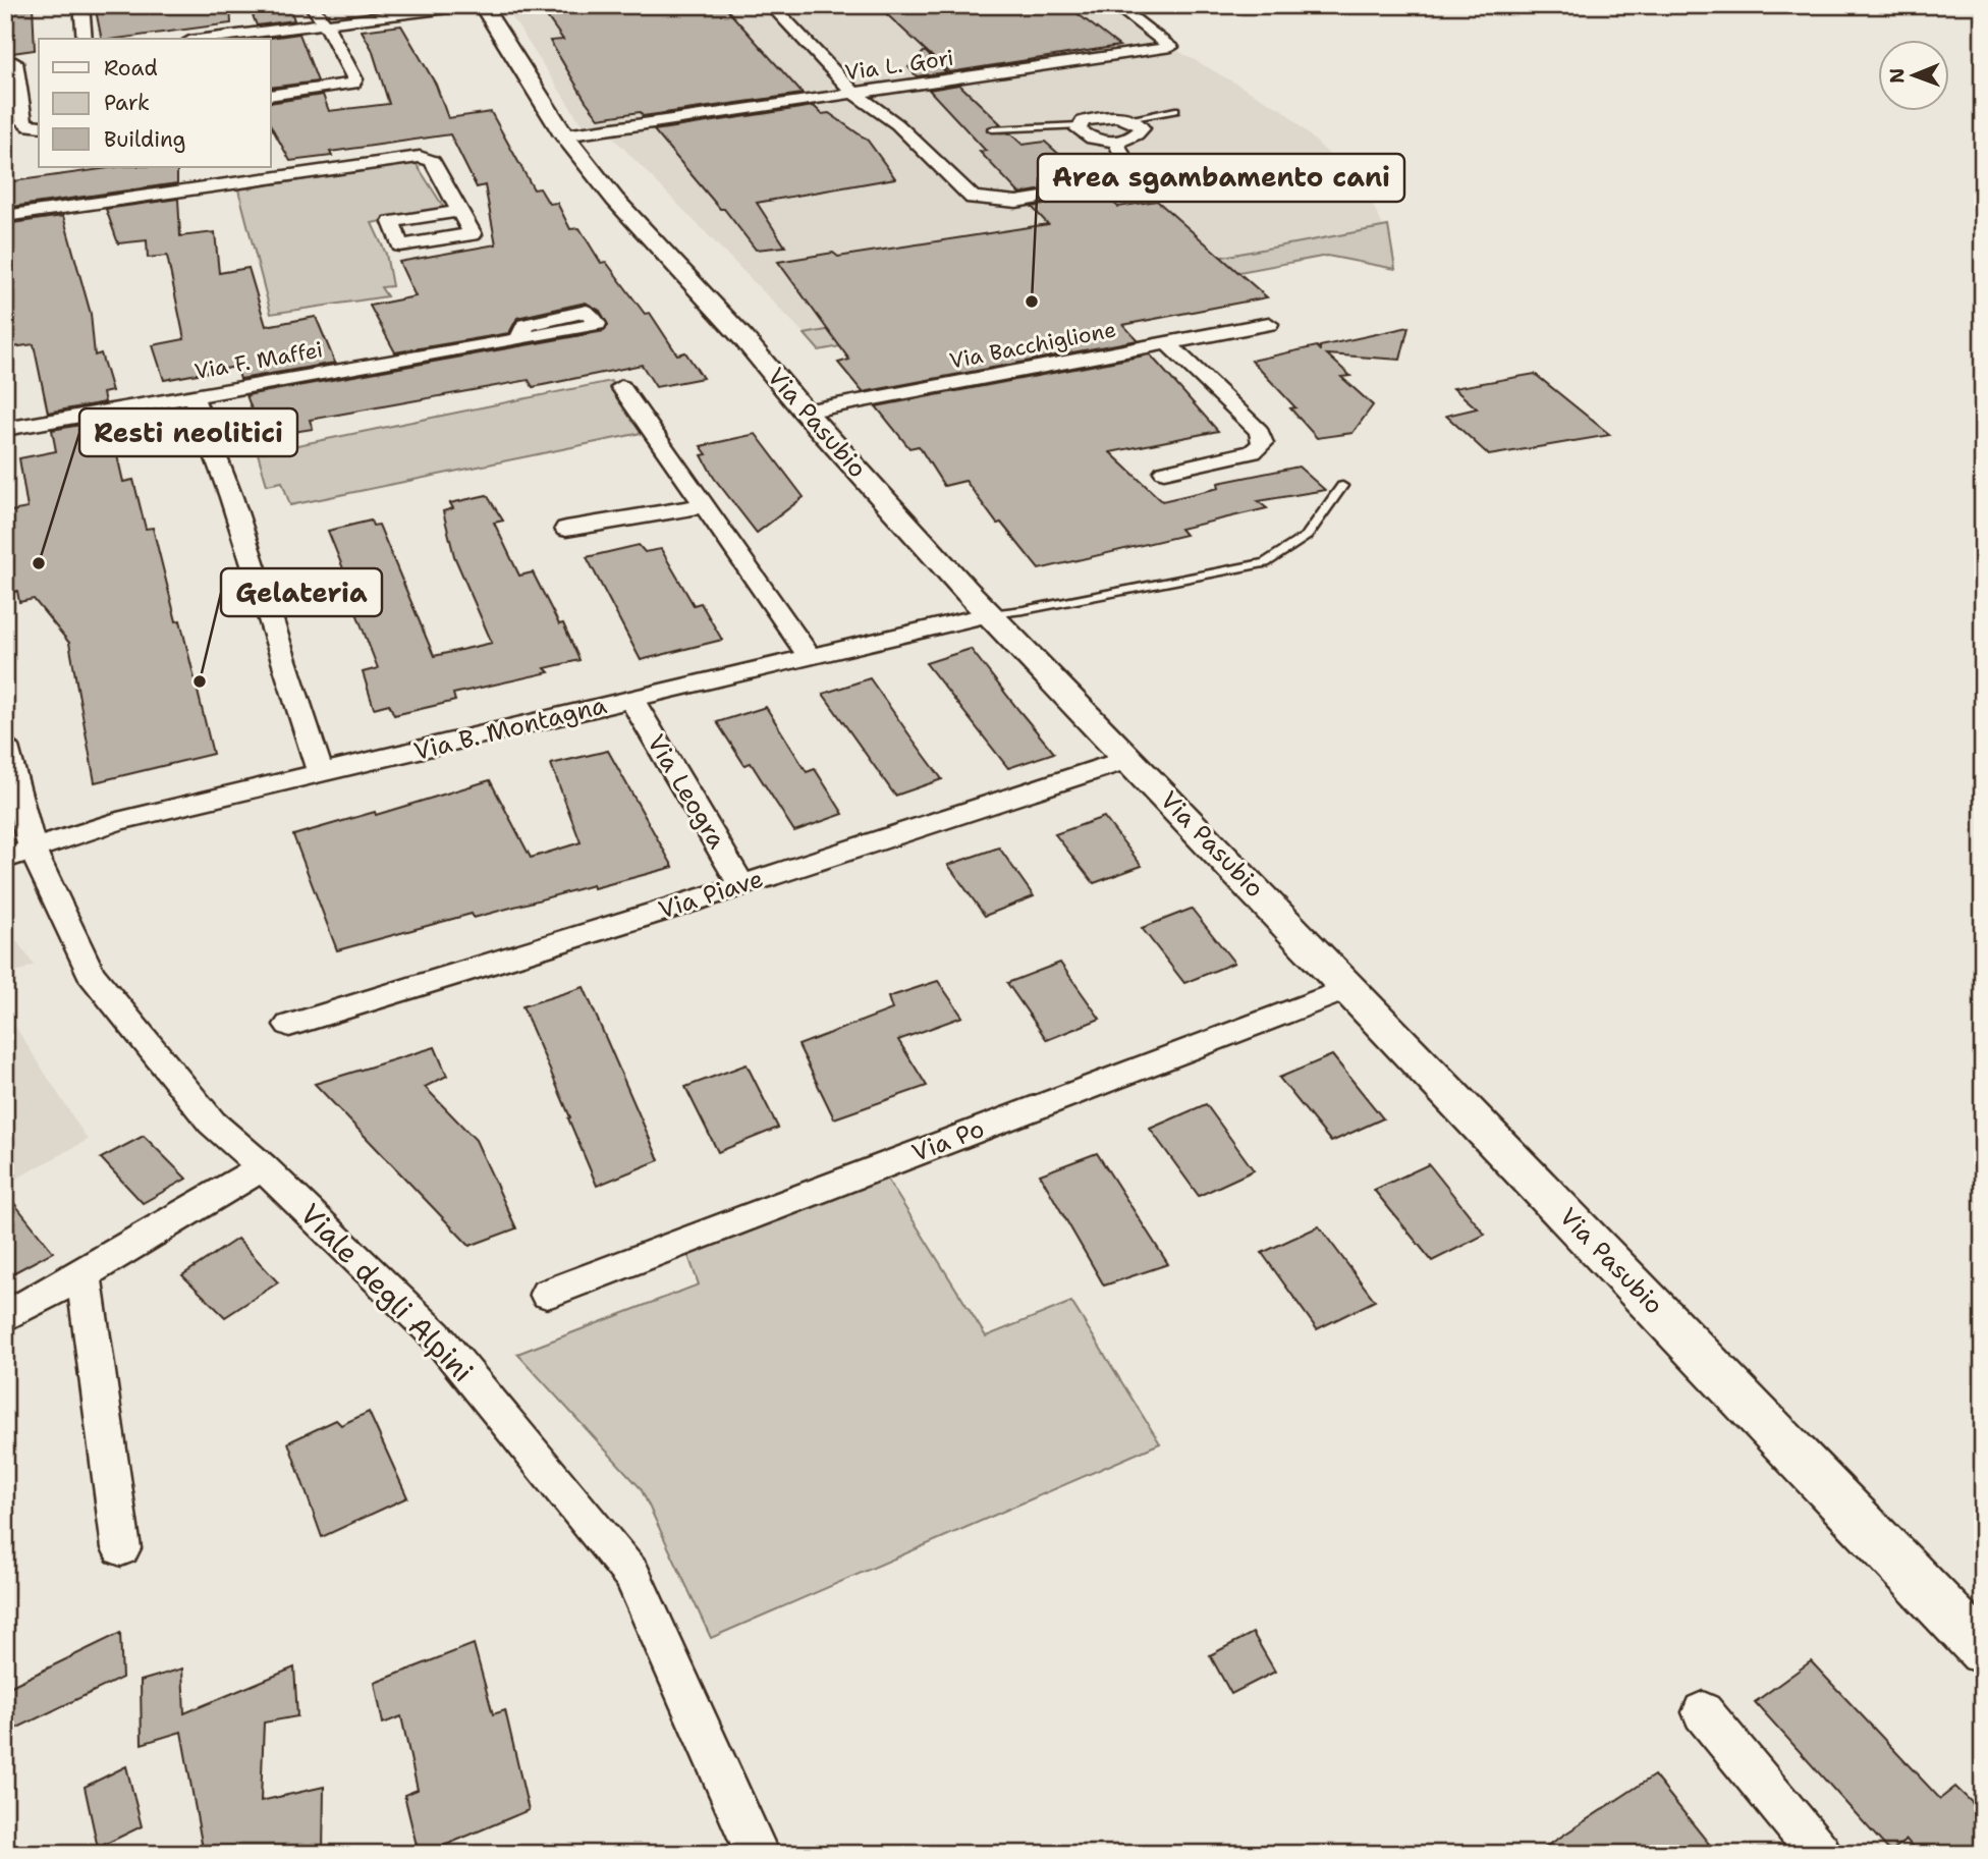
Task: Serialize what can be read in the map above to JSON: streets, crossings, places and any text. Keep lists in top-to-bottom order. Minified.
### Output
{"streets":{"street":["Via L. Gori","Via Bacchiglione","Via F. Maffei","Via Pasubio","Via B. Montagna","Via Leogra","Via Piave","Via Po","Viale degli Alpini"]},"crossings":[["Via L. Gori","Via Pasubio"],["Via Bacchiglione","Via Pasubio"],["Via Pasubio","Via B. Montagna"],["Via Pasubio","Via Piave"],["Via Pasubio","Via Po"],["Via B. Montagna","Via Leogra"],["Via B. Montagna","Viale degli Alpini"],["Via Leogra","Via Piave"]],"places":["Area sgambamento cani","Resti neolitici","Gelateria"],"legend":["Road","Park","Building"],"north":"left"}
